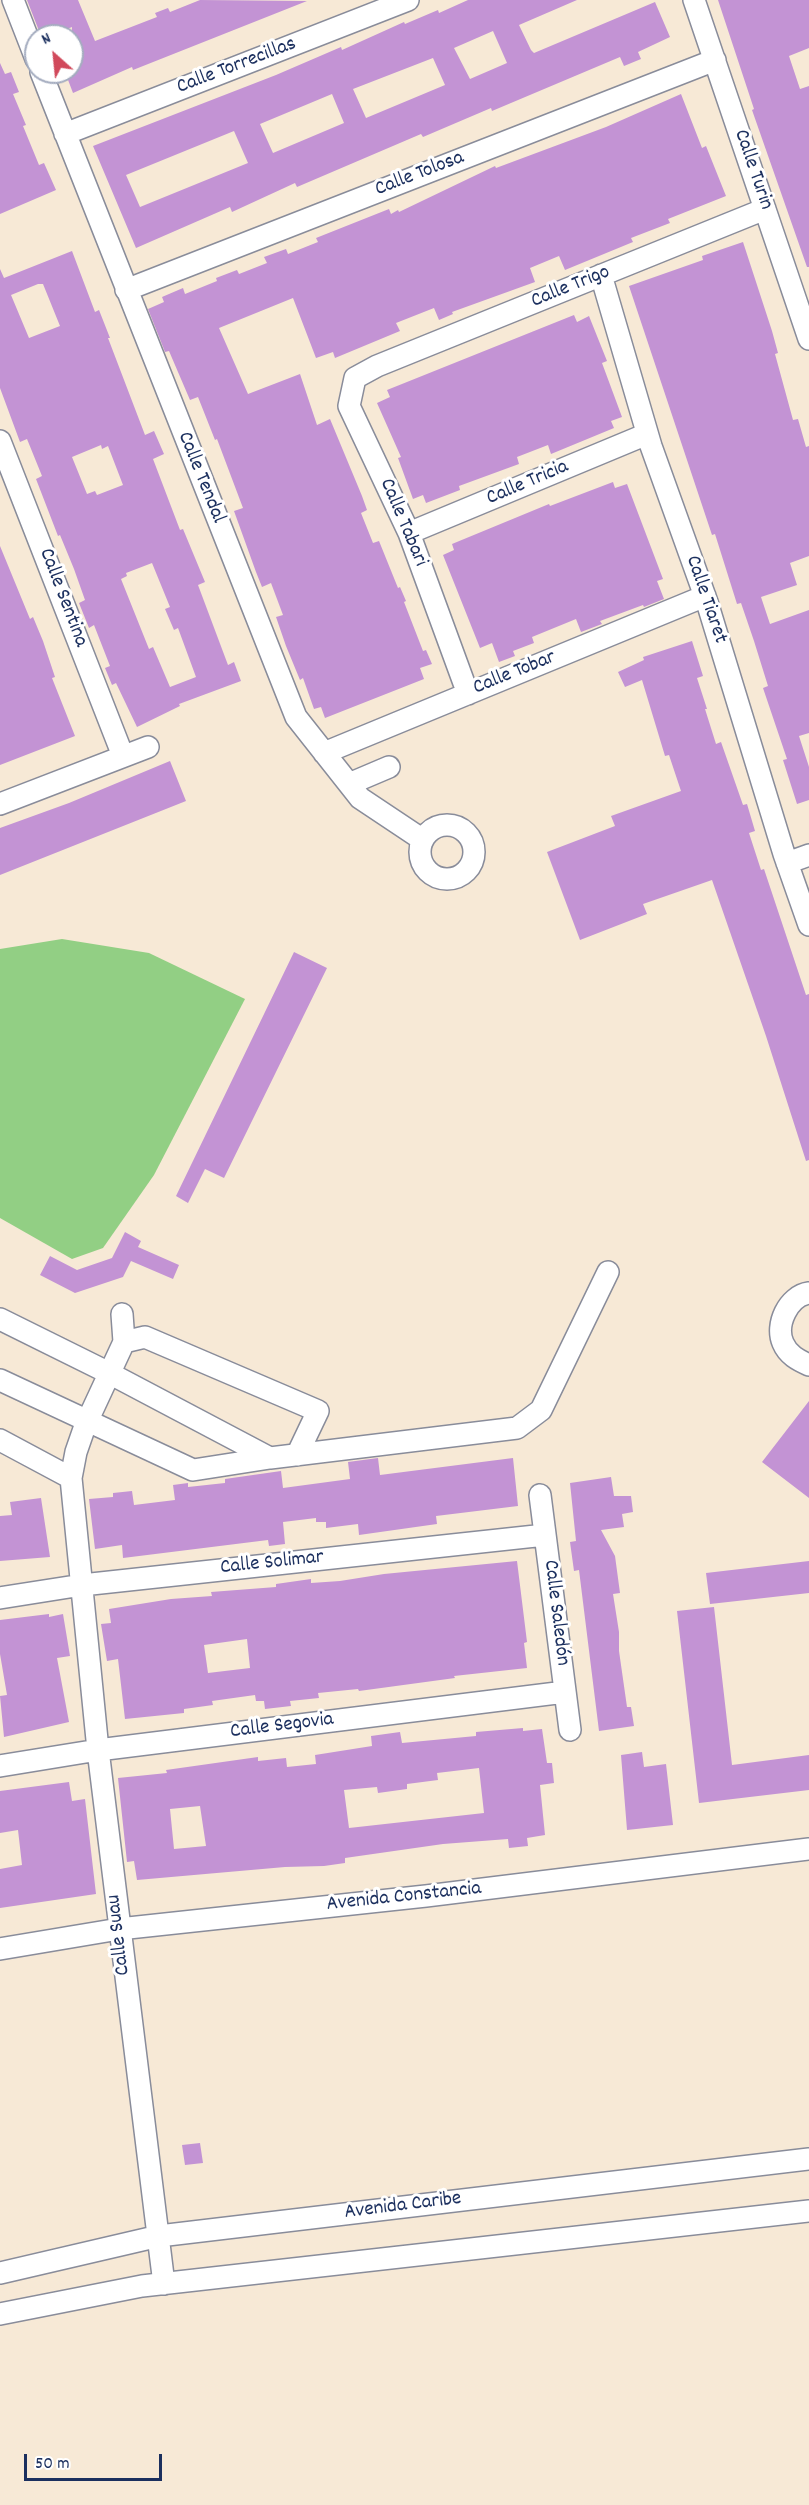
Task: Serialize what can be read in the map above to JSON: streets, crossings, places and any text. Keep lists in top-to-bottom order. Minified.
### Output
{"streets":{"street":["Calle Torrecillas","Calle Turin","Calle Tolosa","Calle Trigo","Calle Tendal","Calle Tricia","Calle Tabari","Calle Sentina","Calle Tiaret","Calle Tobar","Calle Solimar","Calle Saledón","Calle Segovia","Avenida Constancia","Calle Suau","Avenida Caribe"]},"crossings":[["Calle Torrecillas","Calle Tendal"],["Calle Turin","Calle Tolosa"],["Calle Turin","Calle Trigo"],["Calle Tolosa","Calle Tendal"],["Calle Trigo","Calle Tabari"],["Calle Trigo","Calle Tiaret"],["Calle Tendal","Calle Tobar"],["Calle Tricia","Calle Tabari"],["Calle Tricia","Calle Tiaret"],["Calle Tabari","Calle Tobar"],["Calle Tiaret","Calle Tobar"],["Calle Solimar","Calle Saledón"],["Calle Solimar","Calle Suau"],["Calle Saledón","Calle Segovia"],["Calle Segovia","Calle Suau"],["Avenida Constancia","Calle Suau"],["Calle Suau","Avenida Caribe"]],"scale_bar":"50 m","north":"top left"}
